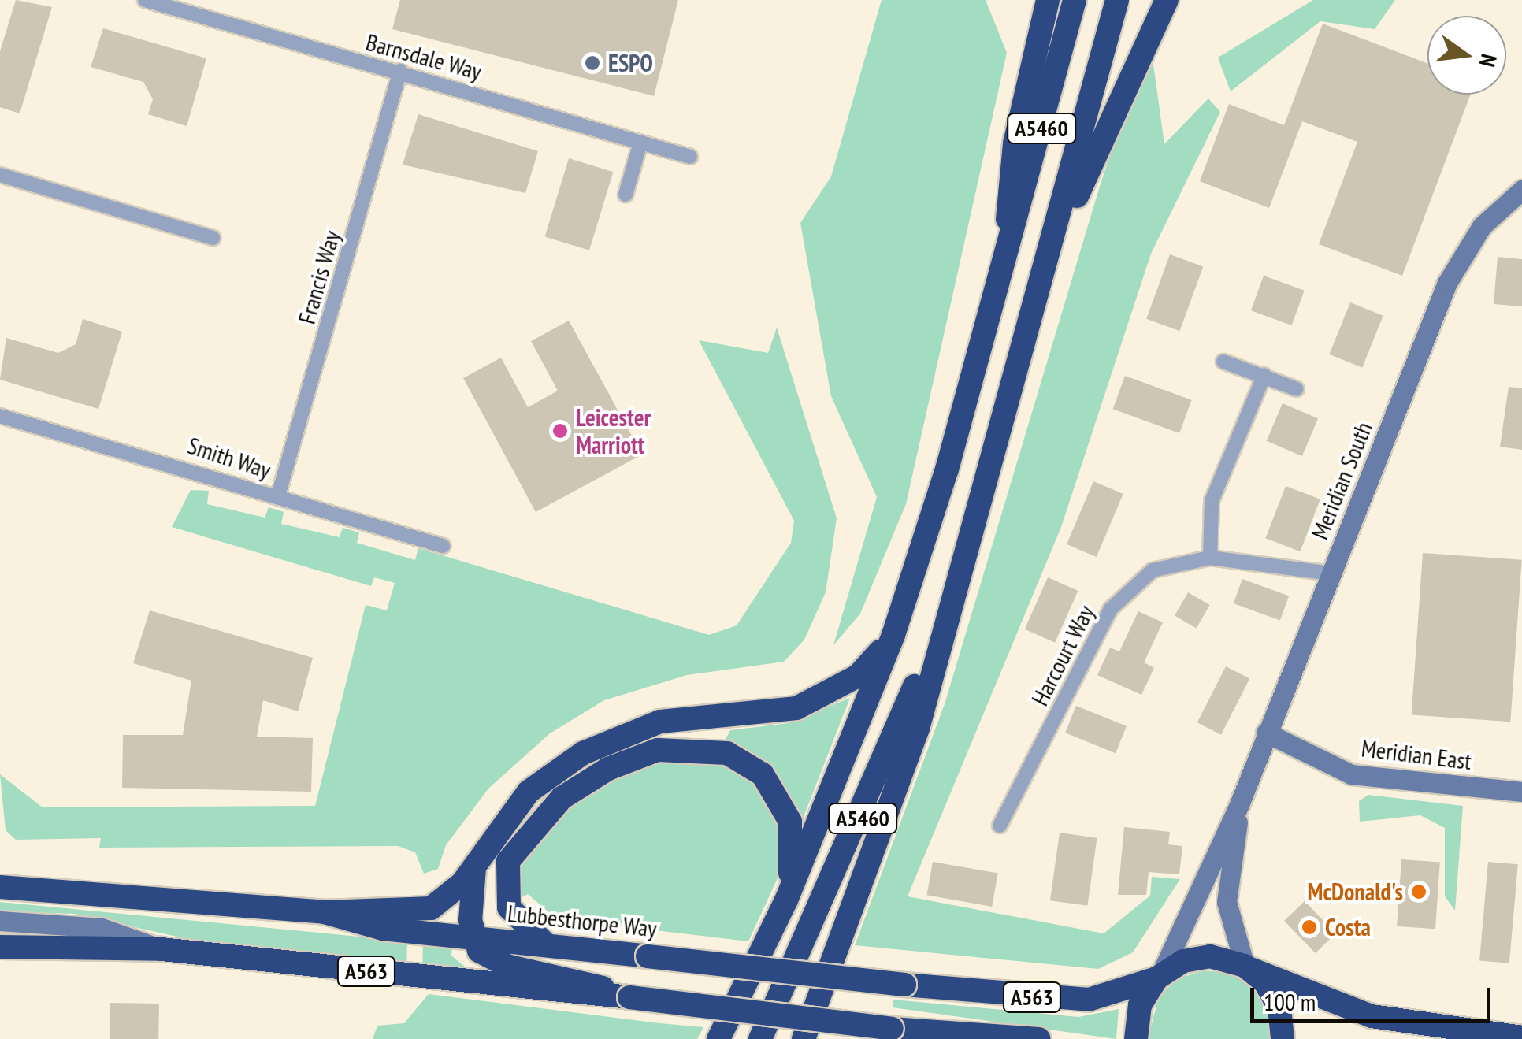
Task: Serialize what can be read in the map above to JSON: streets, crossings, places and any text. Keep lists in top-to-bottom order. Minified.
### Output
{"streets":{"highway":["A5460","Lubbesthorpe Way","A563"],"street":["Barnsdale Way","Francis Way","Smith Way","Meridian South","Harcourt Way","Meridian East"]},"crossings":[["Barnsdale Way","Francis Way"],["A5460","A563"],["Francis Way","Smith Way"],["Meridian South","Harcourt Way"],["Meridian South","Meridian East"],["Meridian South","Lubbesthorpe Way"],["Lubbesthorpe Way","A563"]],"places":["ESPO","Leicester Marriott","McDonald's","Costa"],"scale_bar":"100 m","north":"right"}
